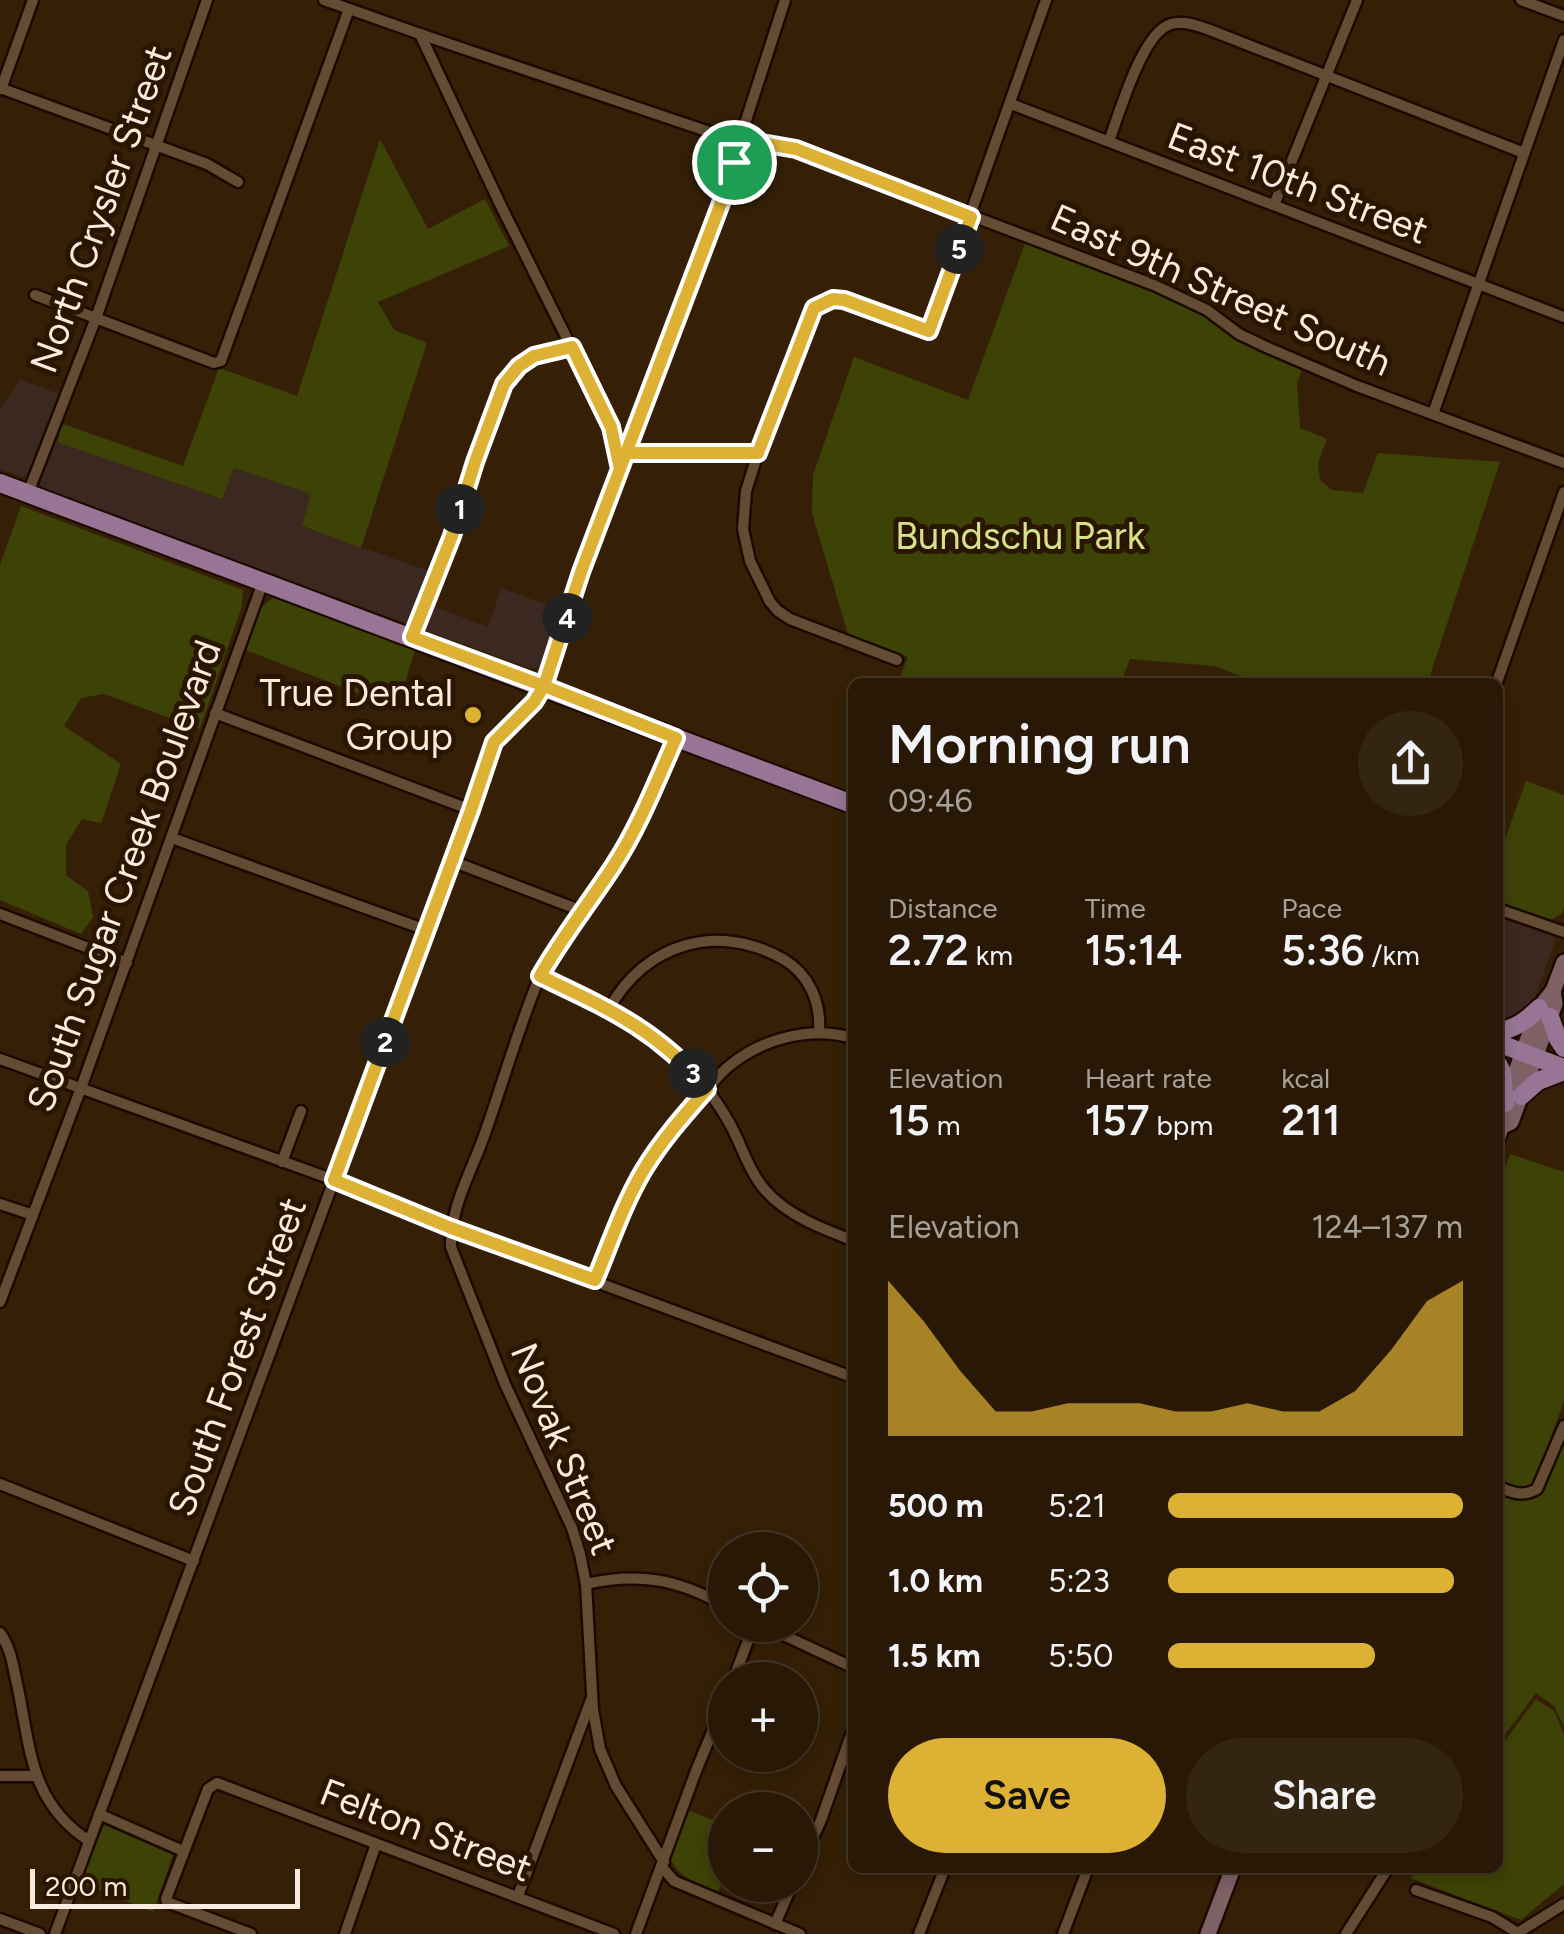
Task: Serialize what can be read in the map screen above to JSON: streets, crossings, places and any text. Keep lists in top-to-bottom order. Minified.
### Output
{"streets":{"street":["East 10th Street","North Crysler Street","East 9th Street South","South Sugar Creek Boulevard","South Forest Street","Novak Street","Felton Street"]},"parks":["Bundschu Park"],"places":["True Dental Group"],"scale_bar":"200 m","page":{"pins":["5","1","4","2","3"],"heading":["Morning run","09:46"],"stats":[["Distance","2.72 km"],["Time","15:14"],["Pace","5:36 /km"],["Elevation","15 m"],["Heart rate","157 bpm"],["kcal","211"]],"chart":["Elevation","124–137 m"],"list":[{"name":"500 m","note":"5:21"},{"name":"1.0 km","note":"5:23"},{"name":"1.5 km","note":"5:50"}],"map_buttons":["+","−"],"buttons":["Save","Share"],"scale":"200 m"}}
